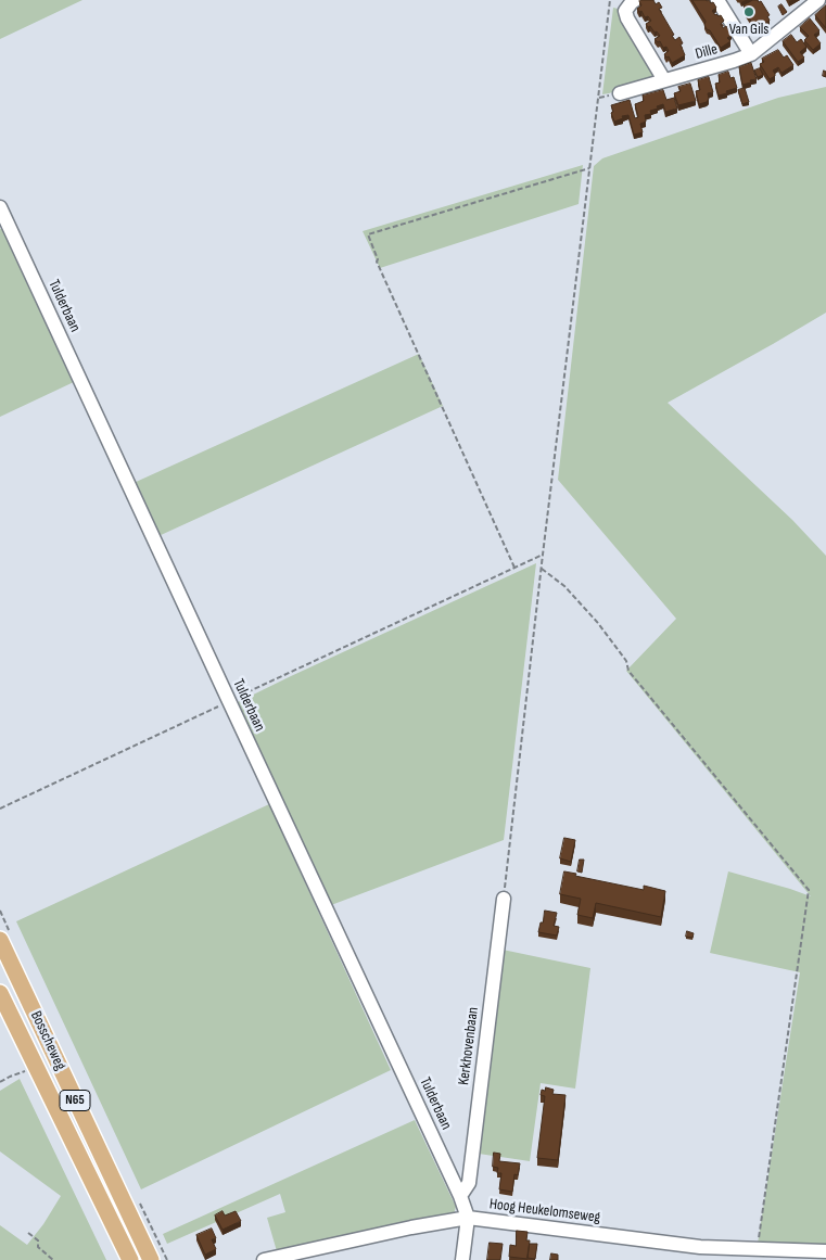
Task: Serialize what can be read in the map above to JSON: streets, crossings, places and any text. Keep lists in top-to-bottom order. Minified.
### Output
{"streets":{"main road":["Bosscheweg","N65"],"street":["Dille","Tulderbaan","Kerkhovenbaan","Hoog Heukelomseweg"]},"crossings":[["Tulderbaan","Kerkhovenbaan"],["Tulderbaan","Hoog Heukelomseweg"]],"places":["Van Gils"]}
